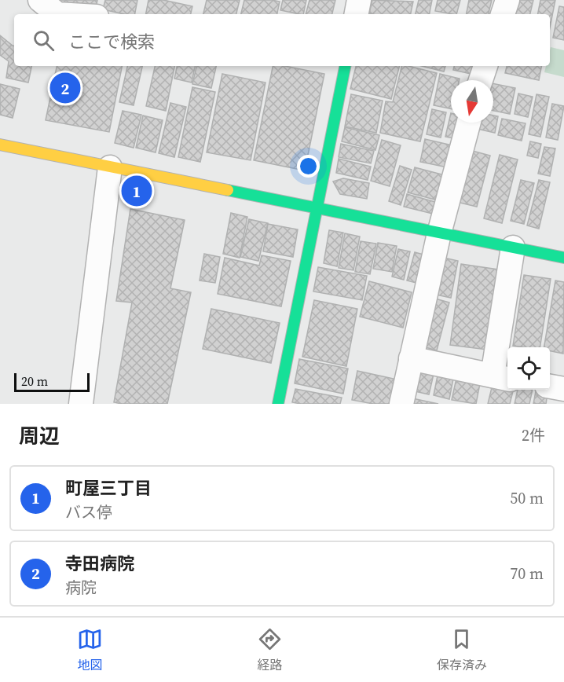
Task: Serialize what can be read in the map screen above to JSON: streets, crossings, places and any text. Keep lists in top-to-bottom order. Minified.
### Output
{"scale_bar":"20 m","north":"bottom","page":{"search":"ここで検索","pins":["2","1"],"scale":"20 m","heading":["周辺","2件"],"list":[{"mark":"1","name":"町屋三丁目","note":"バス停","value":"50 m"},{"mark":"2","name":"寺田病院","note":"病院","value":"70 m"}],"nav":["地図","経路","保存済み"]}}
